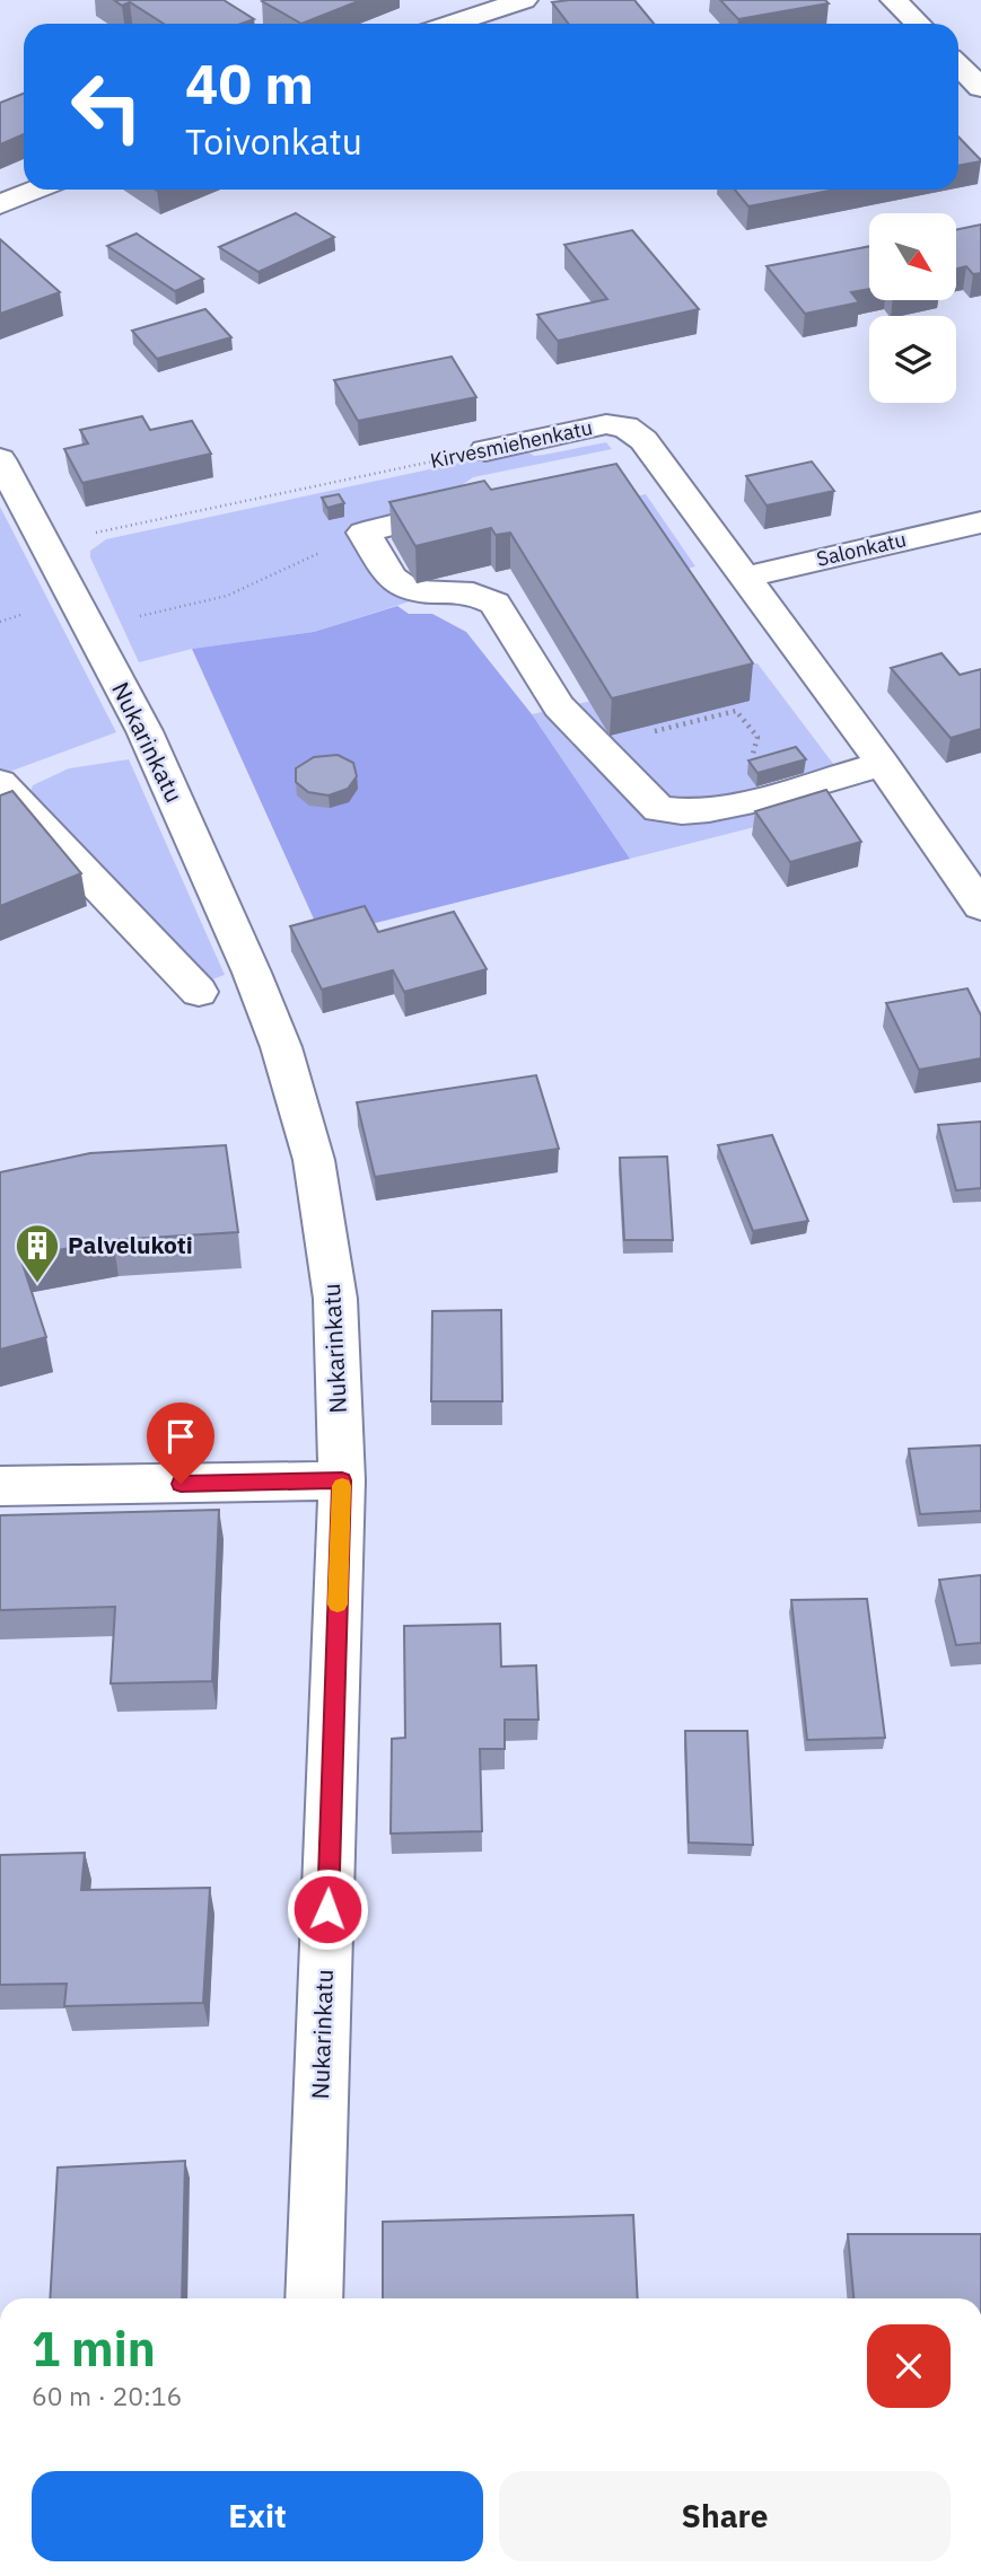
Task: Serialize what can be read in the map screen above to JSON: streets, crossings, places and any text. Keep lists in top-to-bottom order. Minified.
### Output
{"streets":{"street":["Kirvesmiehenkatu","Salonkatu","Nukarinkatu"]},"crossings":[["Kirvesmiehenkatu","Salonkatu"],["Kirvesmiehenkatu","Nukarinkatu"]],"places":{"building":["Palvelukoti"]},"north":"bottom right","page":{"turn":["40 m","Toivonkatu"],"heading":["1 min","60 m · 20:16"],"buttons":["Exit","Share"]}}
